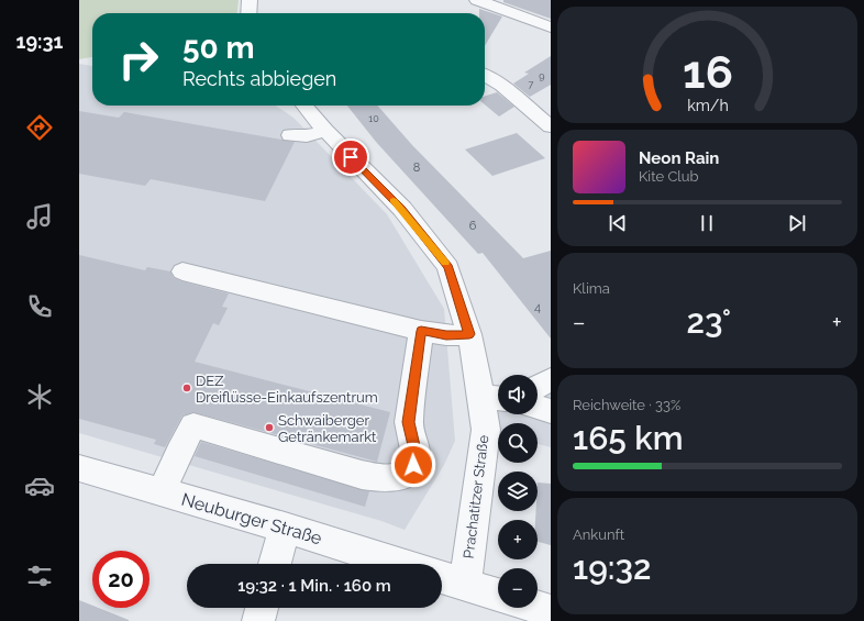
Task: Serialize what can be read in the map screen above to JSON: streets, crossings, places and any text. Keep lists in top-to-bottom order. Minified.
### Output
{"streets":{"street":["Prachatitzer Straße","Neuburger Straße"]},"places":["DEZ Dreiflüsse-Einkaufszentrum","Schwaiberger Getränkemarkt"],"house_numbers":["9","7","10","8","6","4"],"page":{"tabs":"19:31","turn":["50 m","Rechts abbiegen"],"song":["Neon Rain","Kite Club"],"tile":["Klima",["Reichweite · 33%","165 km"],["Ankunft","19:32"]],"heat":["−","23°","+"],"map_buttons":["+","−"],"limit":"20","trip":"19:32 · 1 Min. · 160 m","gauge":["16","km/h"]}}
